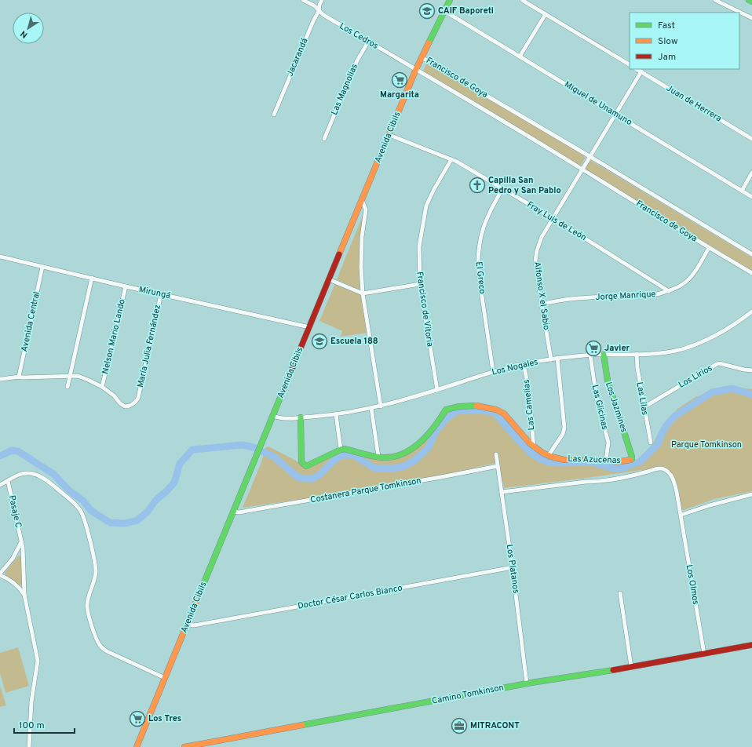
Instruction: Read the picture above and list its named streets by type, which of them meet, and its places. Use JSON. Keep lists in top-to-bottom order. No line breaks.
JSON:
{"streets":{"main road":["Avenida Cibils","Los Jazmines","Las Azucenas","Camino Tomkinson"],"street":["Los Cedros","Jacarandá","Francisco de Goya","Las Magnolias","Miguel de Unamuno","Juan de Herrera","Fray Luis de León","El Greco","Mirungá","Alfonso X el Sabio","Jorge Manrique","Francisco de Vitoria","Avenida Central","Nelson Mario Lando","María Julia Fernández","Los Nogales","Los Lirios","Las Lilas","Las Camelias","Las Glicinas","Costanera Parque Tomkinson","Pasaje C","Los Platanos","Los Olmos","Doctor César Carlos Bianco"]},"crossings":[["Los Cedros","Jacarandá"],["Los Cedros","Francisco de Goya"],["Los Cedros","Las Magnolias"],["Los Cedros","Avenida Cibils"],["Francisco de Goya","Avenida Cibils"],["Francisco de Goya","Alfonso X el Sabio"],["Francisco de Goya","Jorge Manrique"],["Miguel de Unamuno","Avenida Cibils"],["Avenida Cibils","Fray Luis de León"],["Avenida Cibils","Mirungá"],["Avenida Cibils","Los Nogales"],["Avenida Cibils","Costanera Parque Tomkinson"],["Avenida Cibils","Doctor César Carlos Bianco"],["Fray Luis de León","El Greco"],["Fray Luis de León","Alfonso X el Sabio"],["Fray Luis de León","Jorge Manrique"],["Fray Luis de León","Francisco de Vitoria"],["El Greco","Los Nogales"],["Mirungá","Avenida Central"],["Mirungá","Nelson Mario Lando"],["Mirungá","María Julia Fernández"],["Alfonso X el Sabio","Jorge Manrique"],["Alfonso X el Sabio","Los Nogales"],["Francisco de Vitoria","Los Nogales"],["Nelson Mario Lando","María Julia Fernández"],["Los Nogales","Las Lilas"],["Los Nogales","Las Camelias"],["Los Nogales","Las Glicinas"],["Los Nogales","Los Jazmines"],["Los Lirios","Las Lilas"],["Las Camelias","Las Azucenas"],["Las Glicinas","Las Azucenas"],["Los Jazmines","Las Azucenas"],["Costanera Parque Tomkinson","Los Platanos"],["Los Platanos","Doctor César Carlos Bianco"],["Los Platanos","Camino Tomkinson"],["Los Olmos","Camino Tomkinson"]],"parks":["Parque Tomkinson"],"places":{"school or university":["CAIF Baporeti","Escuela 188"],"supermarket":["Margarita","Javier","Los Tres"],"church":["Capilla San Pedro y San Pablo"],"office":["MITRACONT"]},"legend":["Fast","Slow","Jam"],"scale_bar":"100 m","north":"bottom left"}
